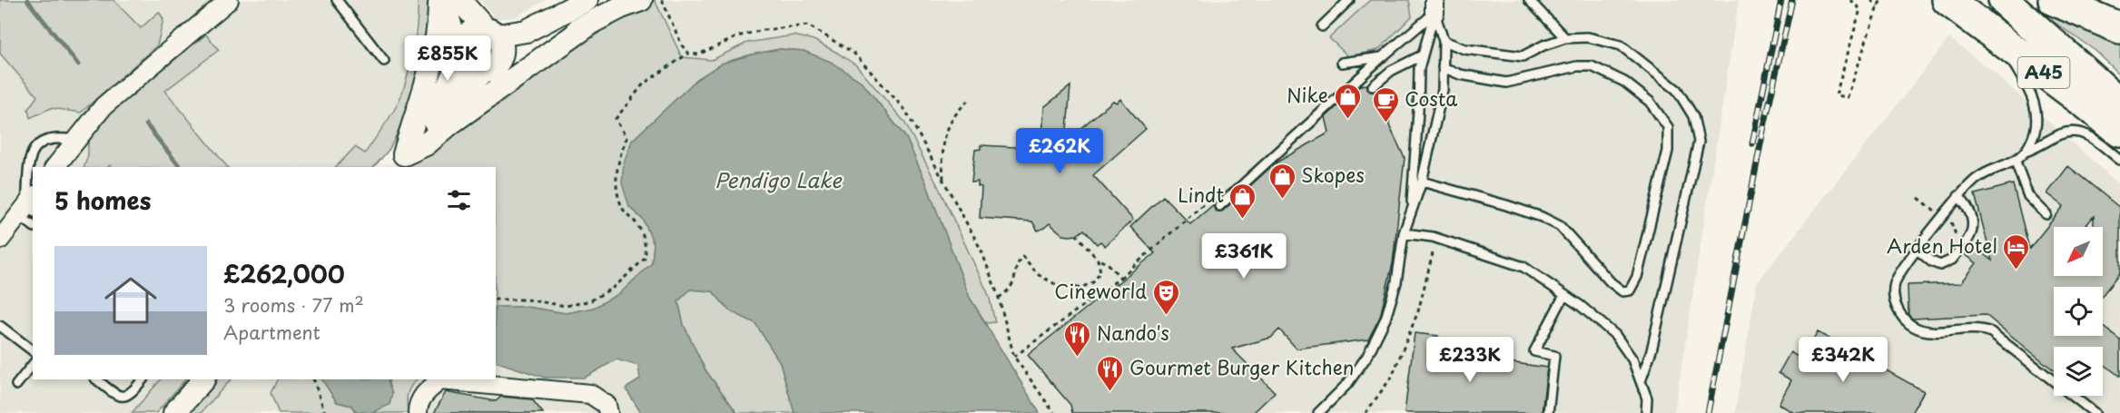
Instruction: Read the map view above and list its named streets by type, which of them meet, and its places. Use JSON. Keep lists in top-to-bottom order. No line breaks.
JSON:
{"streets":{"highway":["A45"]},"water":["Pendigo Lake"],"places":{"shop":["Nike","Skopes","Lindt"],"cafe":["Costa"],"hotel":["Arden Hotel"],"theatre":["Cineworld"],"restaurant":["Nando's","Gourmet Burger Kitchen"]},"north":"bottom left","page":{"price":["£855K","£262K","£361K","£233K","£342K"],"heading":"5 homes","list":[{"name":"£262,000","note":"3 rooms · 77 m² · Apartment"}]}}
